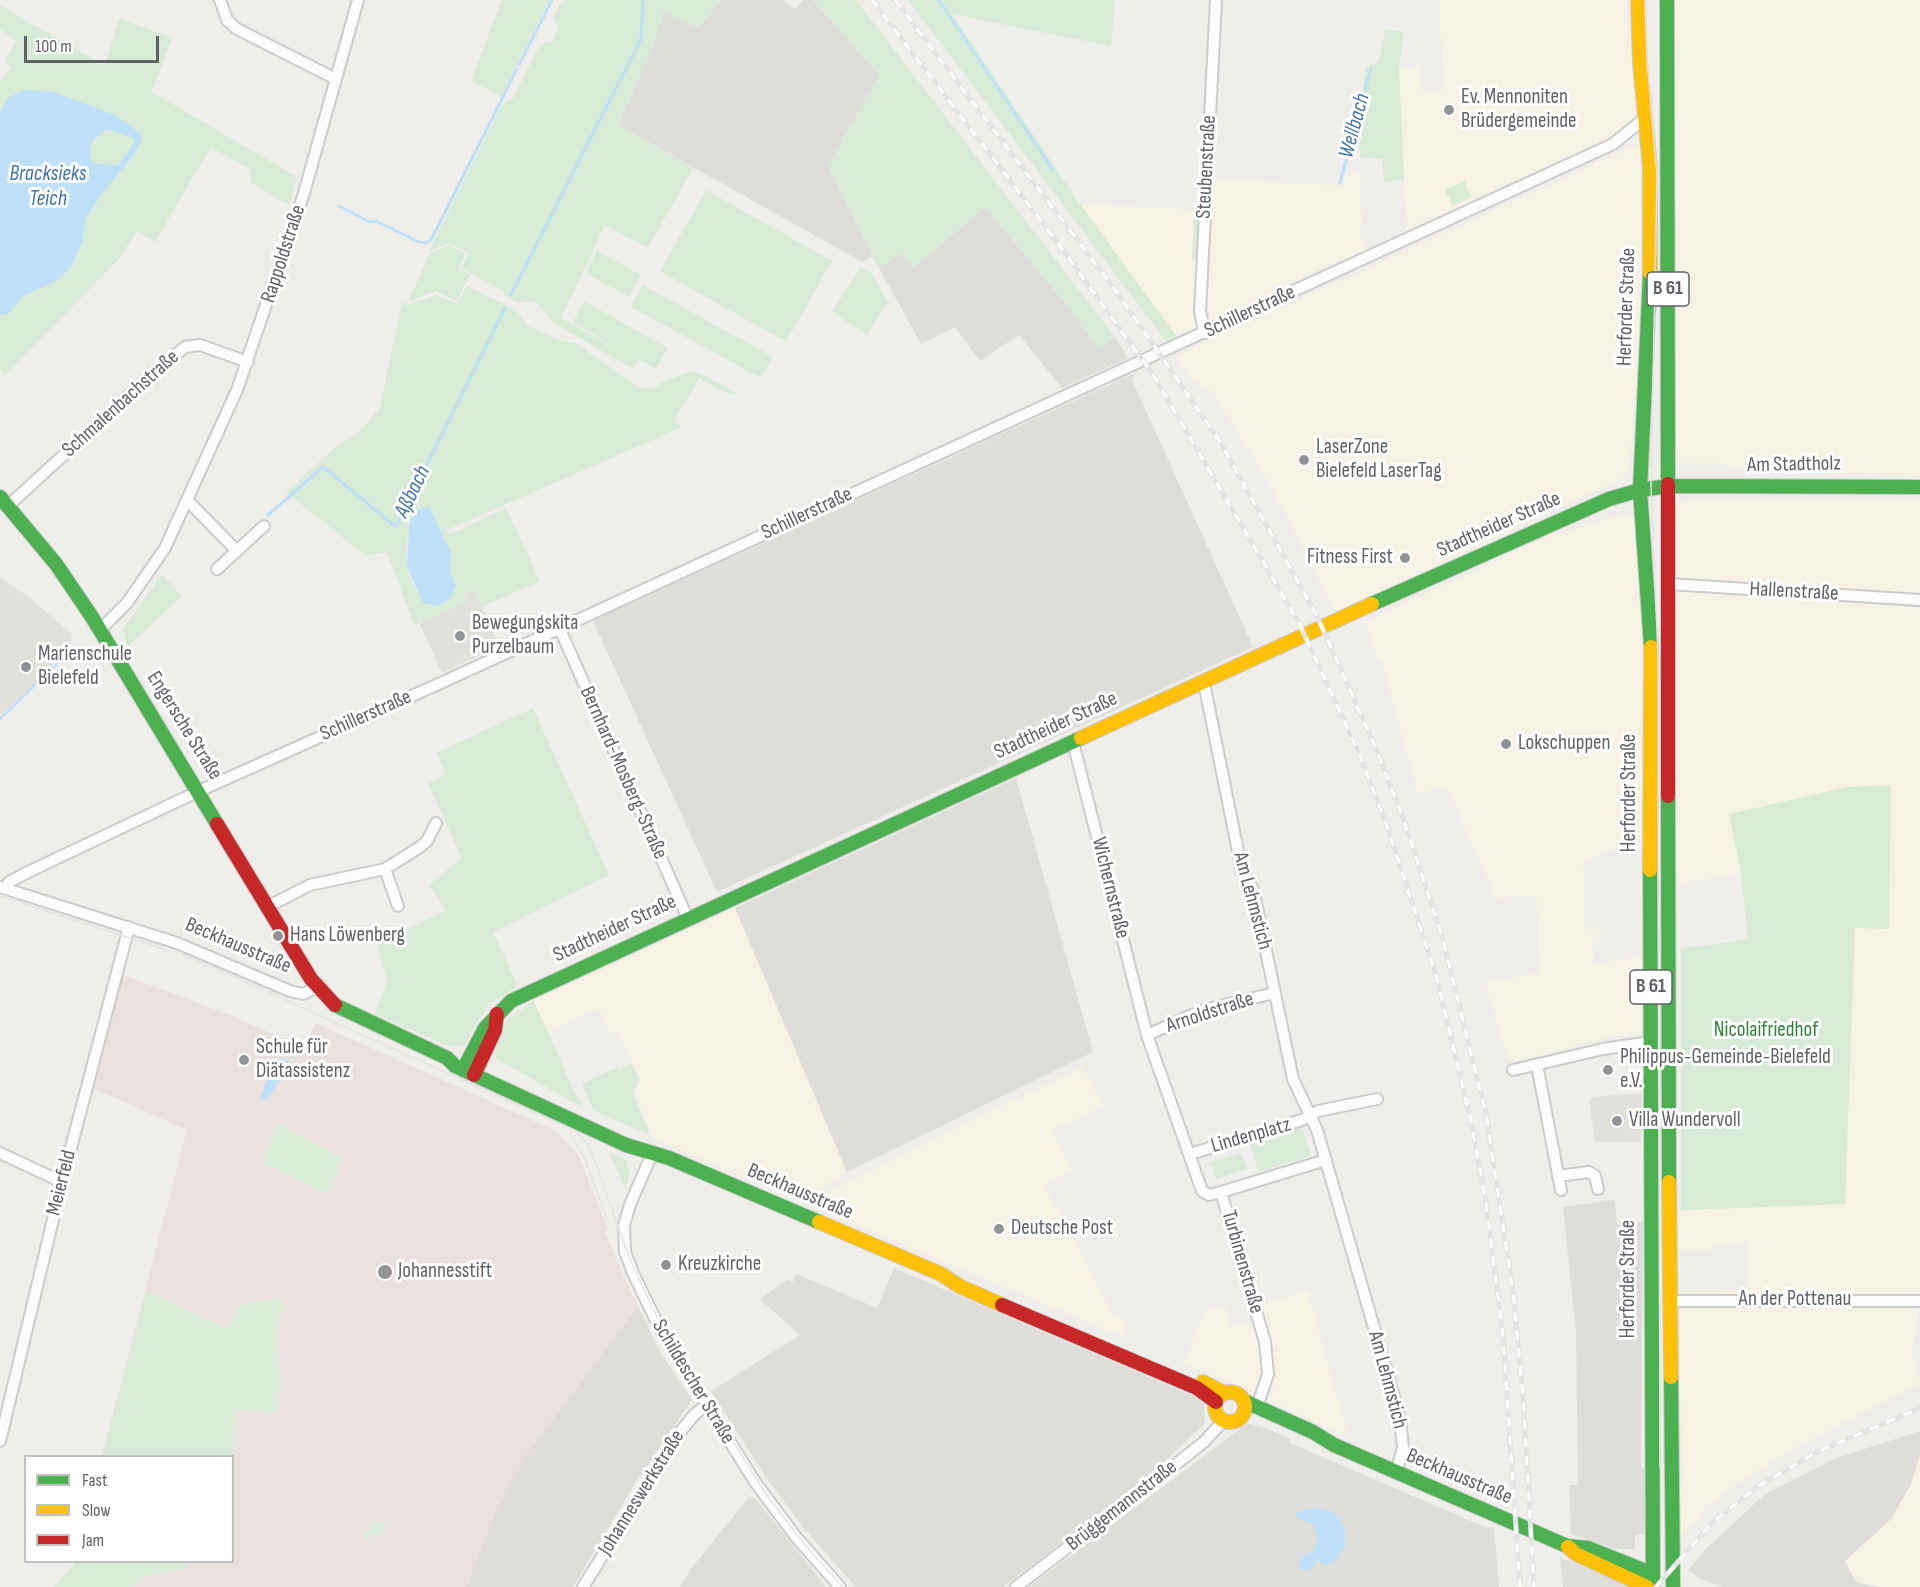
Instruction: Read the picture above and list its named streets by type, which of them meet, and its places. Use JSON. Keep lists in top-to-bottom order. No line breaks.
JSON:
{"streets":{"main road":["B 61","Herforder Straße","Am Stadtholz","Stadtheider Straße","Engersche Straße","Beckhausstraße"],"street":["Steubenstraße","Rappoldstraße","Schillerstraße","Schmalenbachstraße","Hallenstraße","Bernhard-Mosberg-Straße","Wichernstraße","Am Lehmstich","Arnoldstraße","Lindenplatz","Meierfeld","Turbinenstraße","An der Pottenau","Schildescher Straße","Johanneswerkstraße","Brüggemannstraße"]},"crossings":[["Steubenstraße","Schillerstraße"],["Rappoldstraße","Schmalenbachstraße"],["Rappoldstraße","Engersche Straße"],["Herforder Straße","Schillerstraße"],["Herforder Straße","Am Stadtholz"],["Herforder Straße","Stadtheider Straße"],["Herforder Straße","Hallenstraße"],["Herforder Straße","Beckhausstraße"],["Herforder Straße","An der Pottenau"],["Schillerstraße","Engersche Straße"],["Schillerstraße","Bernhard-Mosberg-Straße"],["Schillerstraße","Beckhausstraße"],["Schmalenbachstraße","Engersche Straße"],["Am Stadtholz","Stadtheider Straße"],["Stadtheider Straße","Bernhard-Mosberg-Straße"],["Stadtheider Straße","Wichernstraße"],["Stadtheider Straße","Am Lehmstich"],["Stadtheider Straße","Beckhausstraße"],["Engersche Straße","Beckhausstraße"],["Wichernstraße","Arnoldstraße"],["Wichernstraße","Turbinenstraße"],["Am Lehmstich","Beckhausstraße"],["Am Lehmstich","Arnoldstraße"],["Am Lehmstich","Lindenplatz"],["Beckhausstraße","Meierfeld"],["Beckhausstraße","Turbinenstraße"],["Beckhausstraße","Schildescher Straße"],["Beckhausstraße","Brüggemannstraße"],["Arnoldstraße","Turbinenstraße"],["Lindenplatz","Turbinenstraße"],["Turbinenstraße","Brüggemannstraße"],["Schildescher Straße","Johanneswerkstraße"]],"water":["Wellbach","Bracksieks Teich","Aßbach"],"parks":["Nicolaifriedhof"],"places":["Ev. Mennoniten Brüdergemeinde","LaserZone Bielefeld LaserTag","Fitness First","Bewegungskita Purzelbaum","Marienschule Bielefeld","Lokschuppen","Hans Löwenberg","Schule für Diätassistenz","Philippus-Gemeinde-Bielefeld e.V.","Villa Wundervoll","Deutsche Post","Kreuzkirche","Johannesstift"],"legend":["Fast","Slow","Jam"],"scale_bar":"100 m"}
